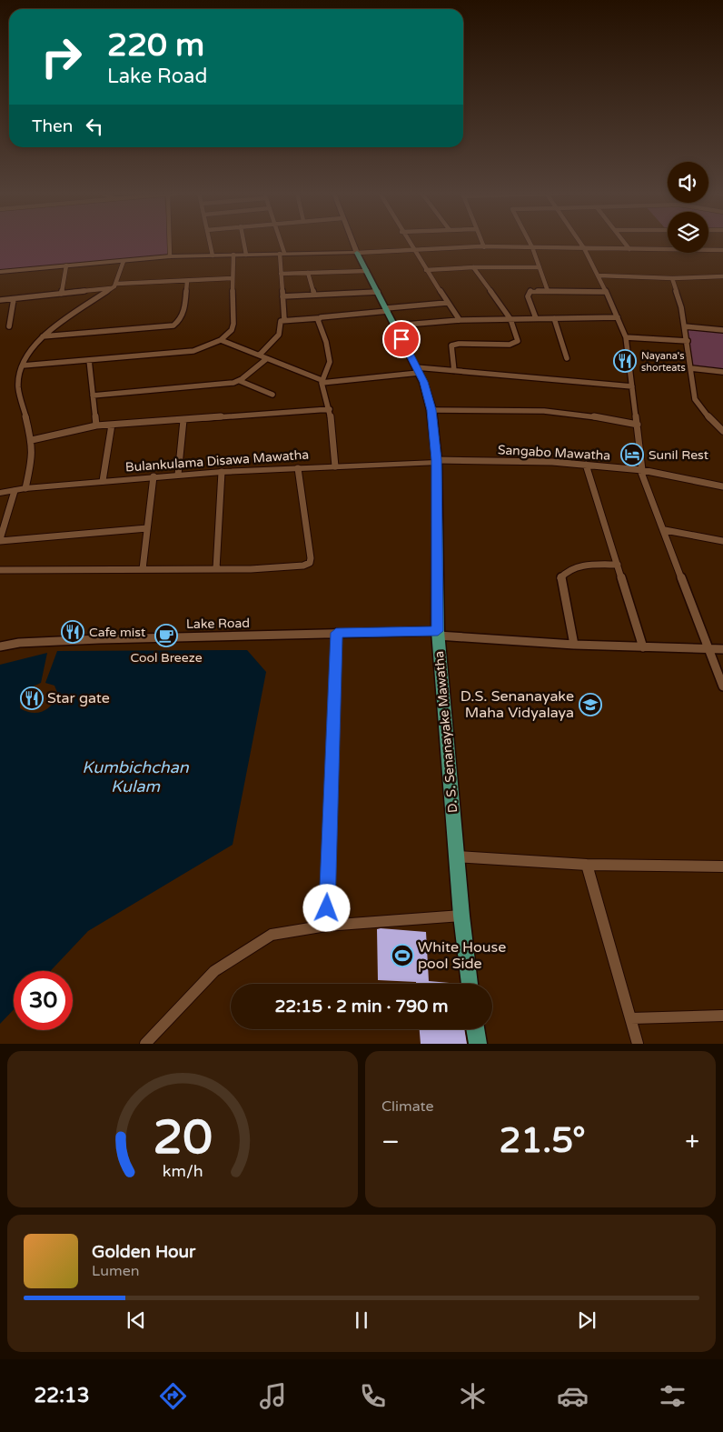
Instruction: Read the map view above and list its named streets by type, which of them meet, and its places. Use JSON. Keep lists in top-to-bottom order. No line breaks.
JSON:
{"streets":{"main road":["Bulankulama Disawa Mawatha","D. S. Senanayake Mawatha"],"street":["Sangabo Mawatha","Lake Road"]},"crossings":[["Sangabo Mawatha","Bulankulama Disawa Mawatha"],["Sangabo Mawatha","D. S. Senanayake Mawatha"],["Bulankulama Disawa Mawatha","D. S. Senanayake Mawatha"],["Lake Road","D. S. Senanayake Mawatha"]],"water":["Kumbichchan Kulam"],"places":{"restaurant":["Nayana's shorteats","Cafe mist","Star gate"],"hotel":["Sunil Rest"],"cafe":["Cool Breeze"],"school or university":["D.S. Senanayake Maha Vidyalaya"],"sports":["White House pool Side"]},"page":{"turn":["220 m","Lake Road"],"then":"Then","limit":"30","trip":"22:15 · 2 min · 790 m","tile":"Climate","heat":["−","21.5°","+"],"song":["Golden Hour","Lumen"],"tabs":"22:13","gauge":["20","km/h"]}}
